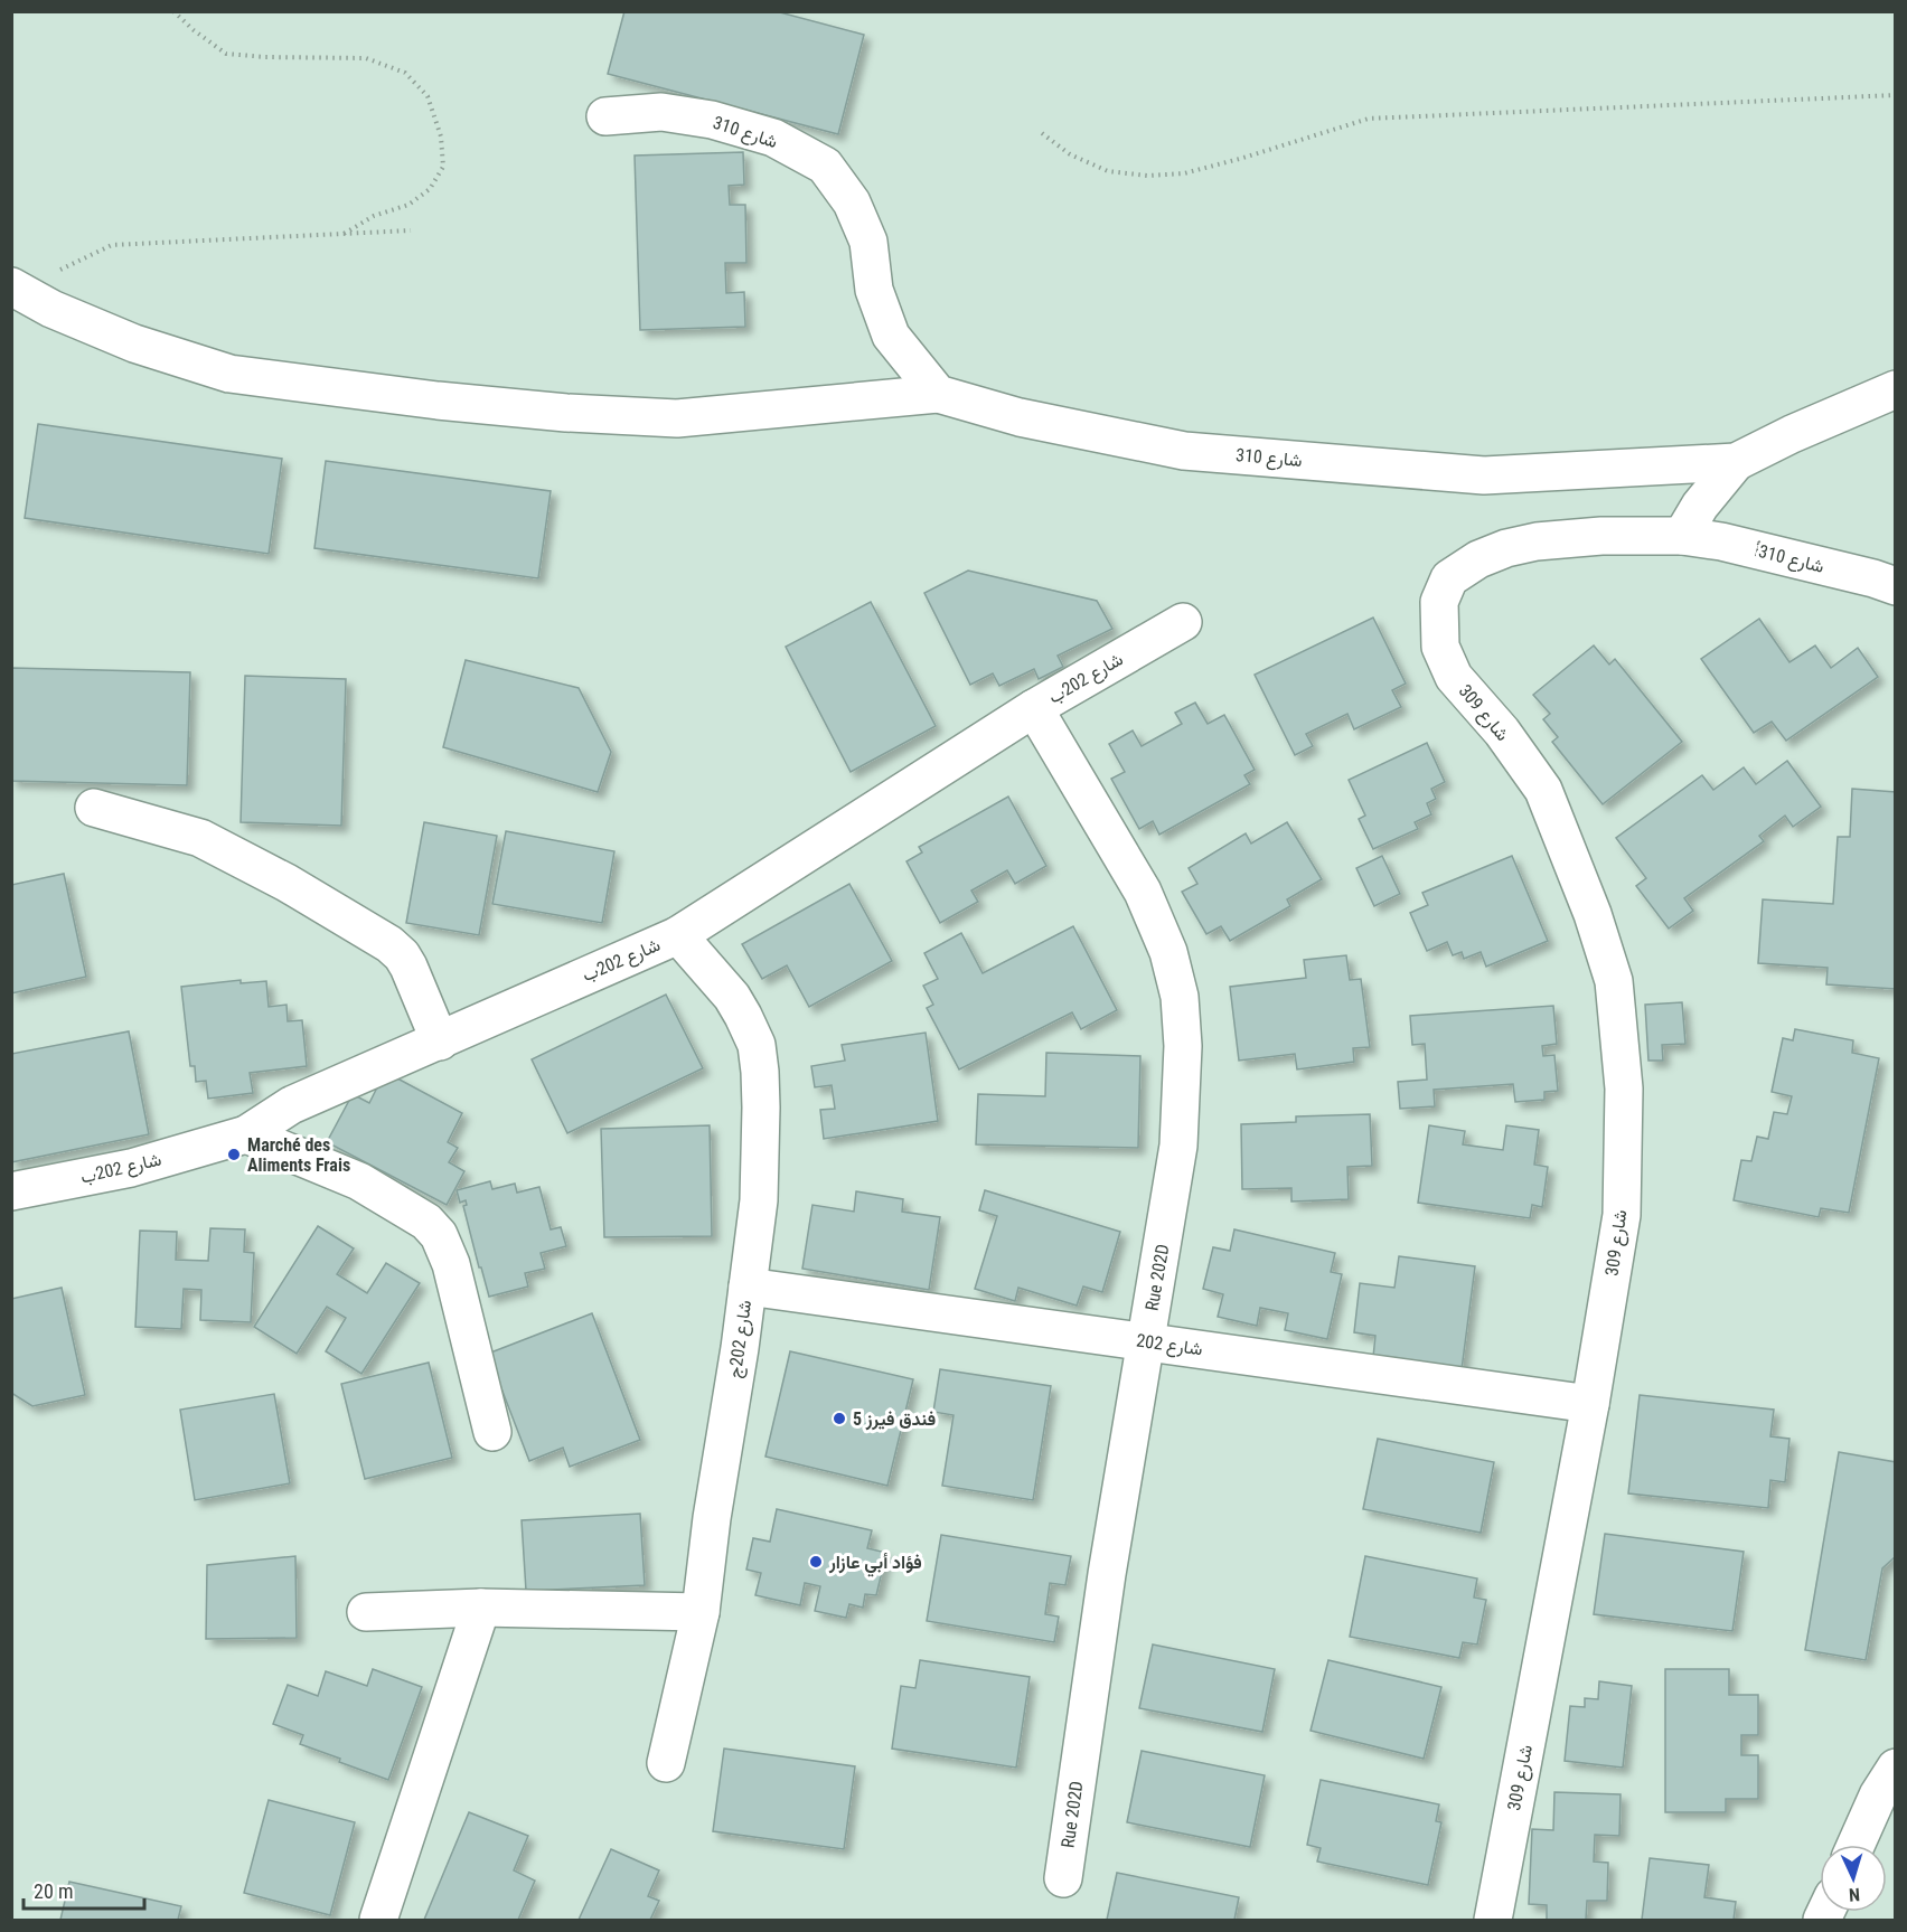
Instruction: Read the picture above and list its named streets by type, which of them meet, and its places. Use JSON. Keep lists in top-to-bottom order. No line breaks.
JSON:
{"streets":{"street":["شارع 310","شارع 310أ","شارع 202ب","شارع 309","Rue 202D","شارع 202ج","شارع 202"]},"crossings":[["شارع 310أ","شارع 309"],["شارع 202ب","Rue 202D"],["شارع 202ب","شارع 202ج"],["شارع 309","شارع 202"],["Rue 202D","شارع 202"],["شارع 202ج","شارع 202"]],"places":["Marché des Aliments Frais","فندق فيرز 5","فؤاد أبي عازار"],"scale_bar":"20 m","north":"bottom"}
